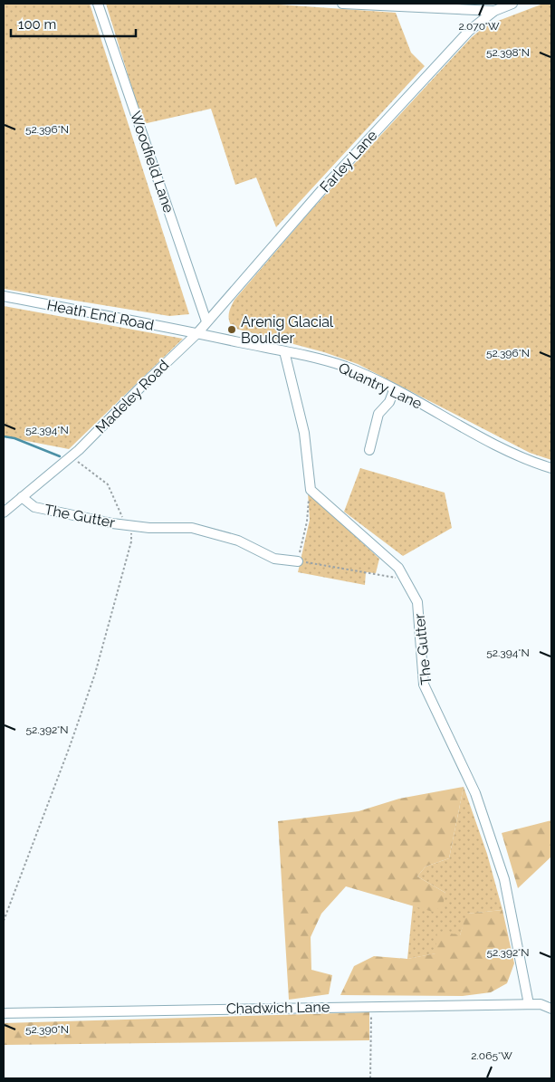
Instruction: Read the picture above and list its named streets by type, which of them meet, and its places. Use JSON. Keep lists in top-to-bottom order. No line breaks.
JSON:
{"streets":{"street":["Farley Lane","Woodfield Lane","Heath End Road","Quantry Lane","Madeley Road","The Gutter","Chadwich Lane"]},"crossings":[["Farley Lane","Woodfield Lane"],["Farley Lane","Heath End Road"],["Farley Lane","Quantry Lane"],["Farley Lane","Madeley Road"],["Heath End Road","Quantry Lane"],["Heath End Road","Madeley Road"],["Quantry Lane","Madeley Road"],["Madeley Road","The Gutter"],["The Gutter","Chadwich Lane"]],"places":["Arenig Glacial Boulder"],"scale_bar":"100 m","coordinates":["2.070°W","52.398°N","52.396°N","52.394°N","52.392°N","52.390°N","2.065°W"]}
